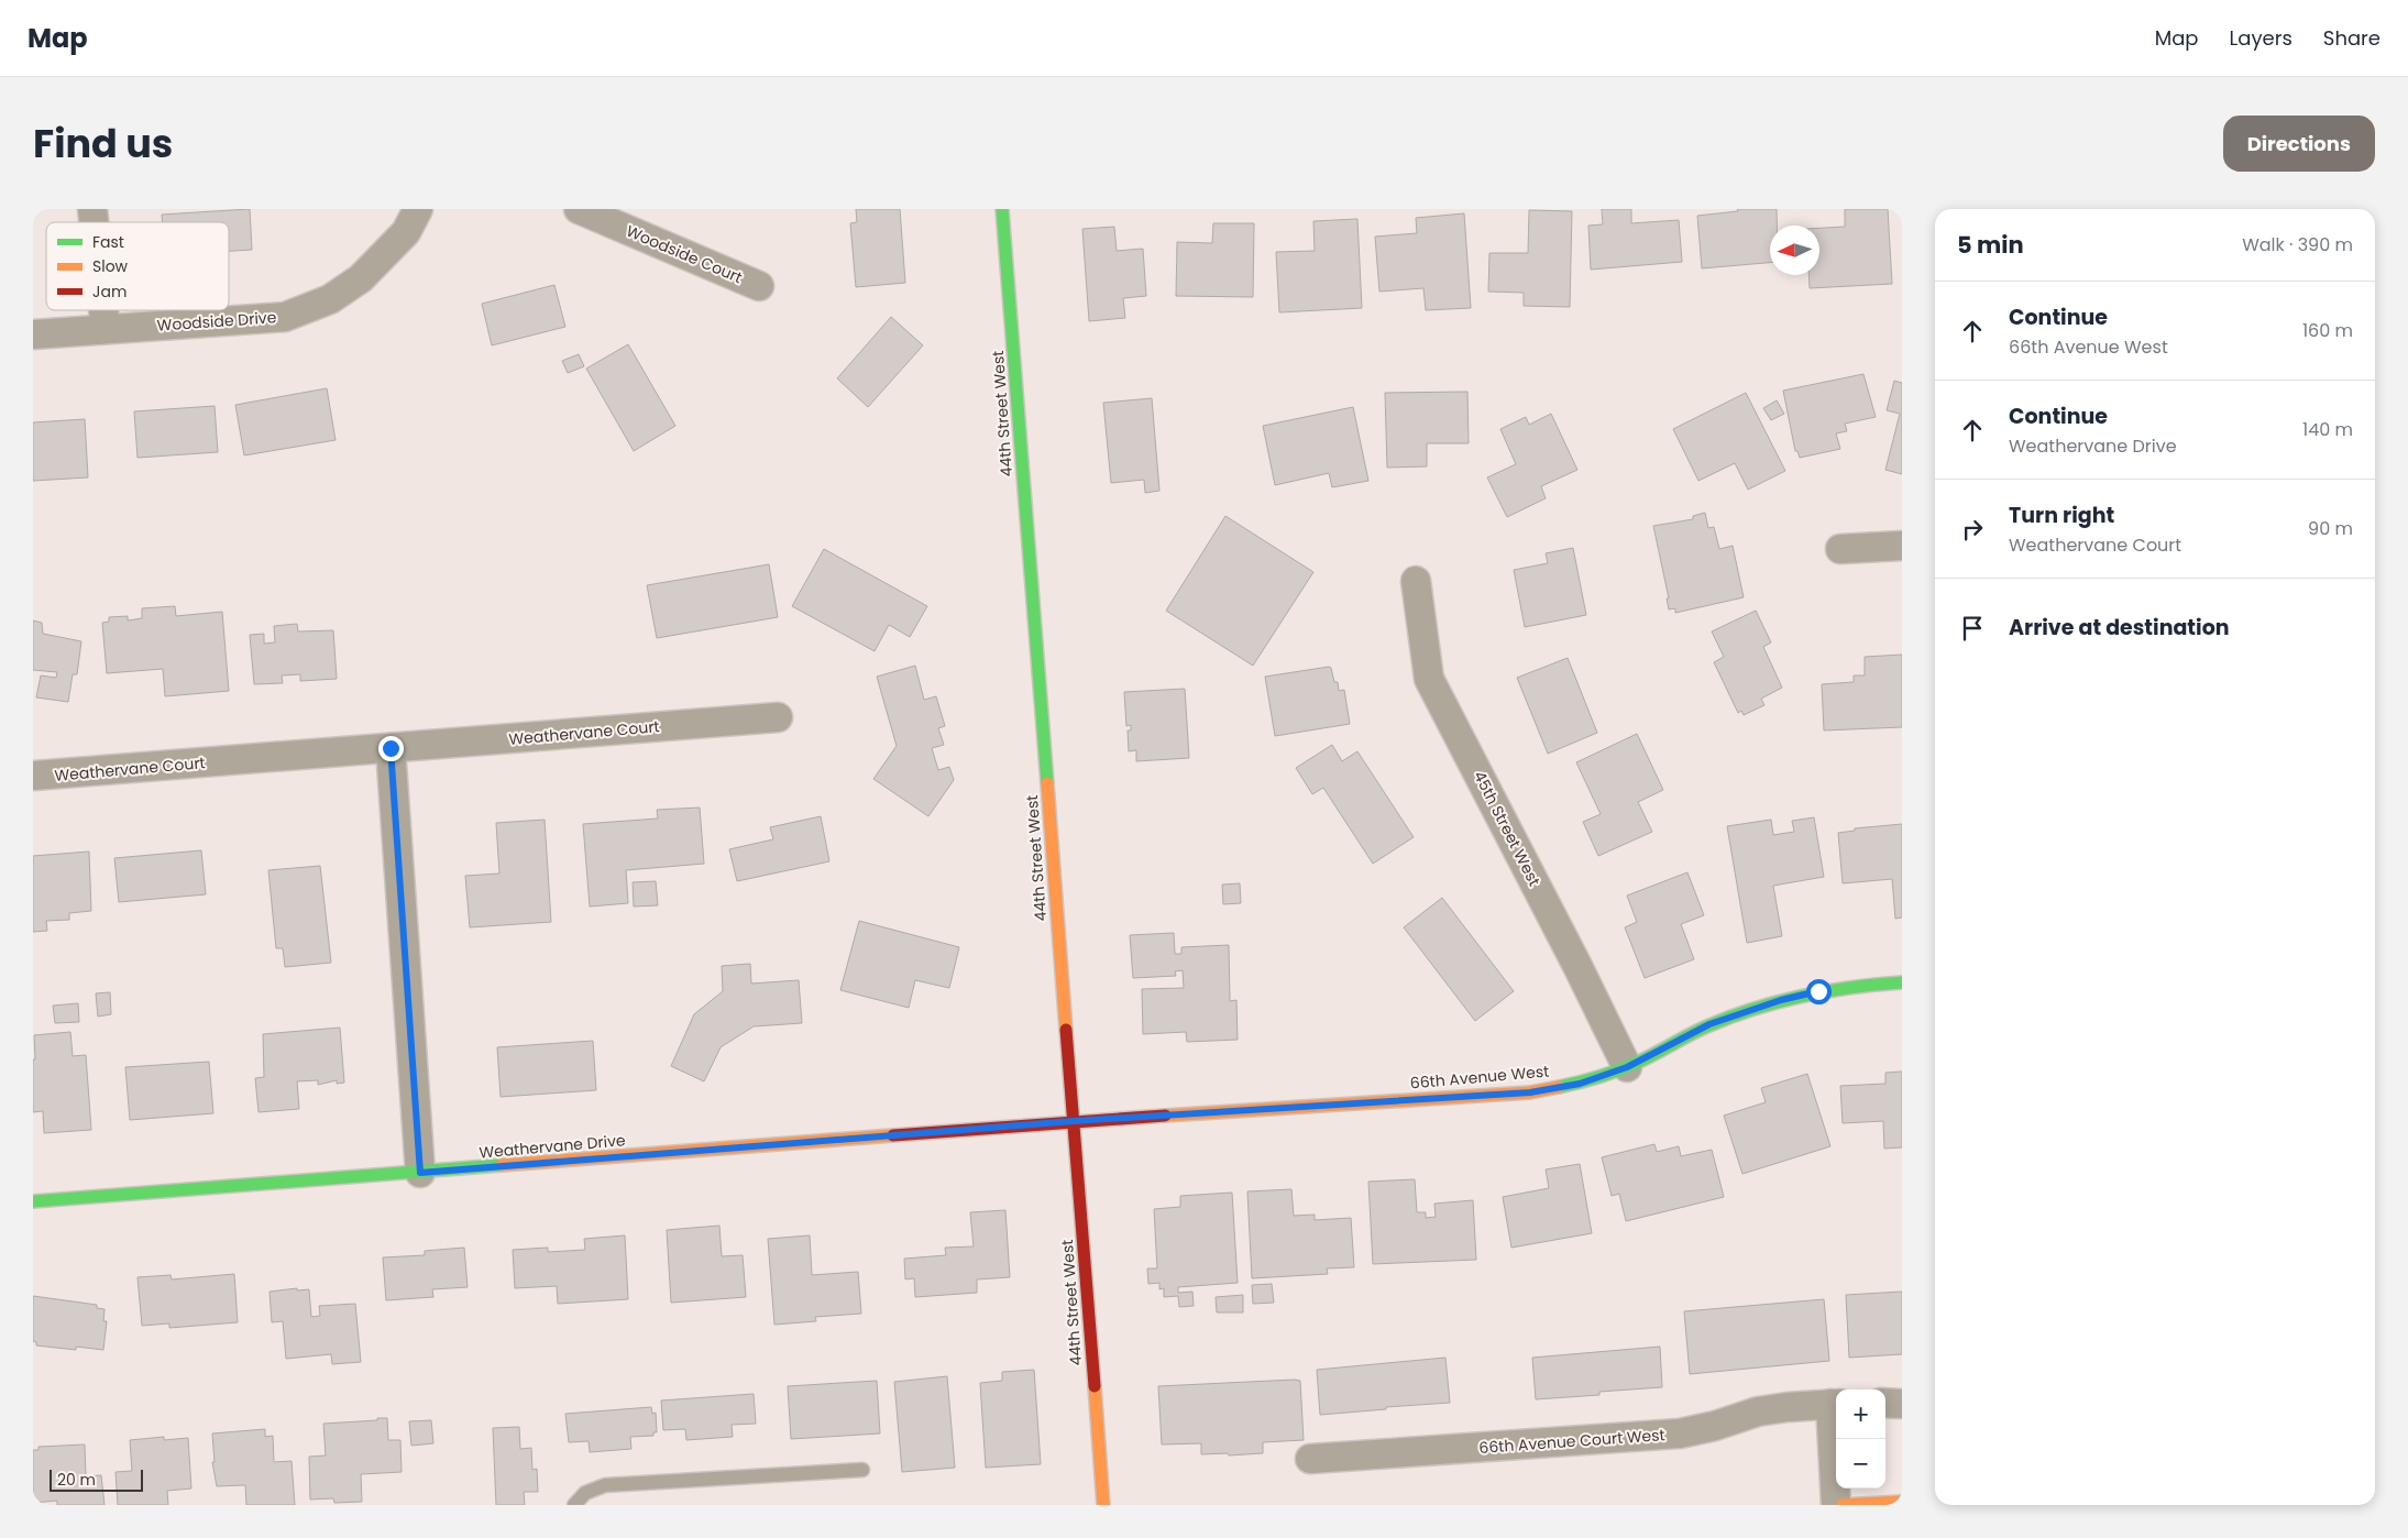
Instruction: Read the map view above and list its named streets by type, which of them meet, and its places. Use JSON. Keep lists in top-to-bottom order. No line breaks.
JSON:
{"streets":{"street":["Woodside Court","Woodside Drive","44th Street West","Weathervane Court","45th Street West","66th Avenue West","Weathervane Drive","66th Avenue Court West"]},"crossings":[["44th Street West","66th Avenue West"],["44th Street West","Weathervane Drive"],["45th Street West","66th Avenue West"],["66th Avenue West","Weathervane Drive"]],"legend":["Fast","Slow","Jam"],"scale_bar":"20 m","north":"left","page":{"header":"Map","nav":["Map","Layers","Share"],"title":"Find us","buttons":"Directions","heading":["5 min","Walk · 390 m"],"list":[["Continue","66th Avenue West","160 m"],["Continue","Weathervane Drive","140 m"],["Turn right","Weathervane Court","90 m"],"Arrive at destination"],"map_buttons":["+","−"],"scale":"20 m"}}
